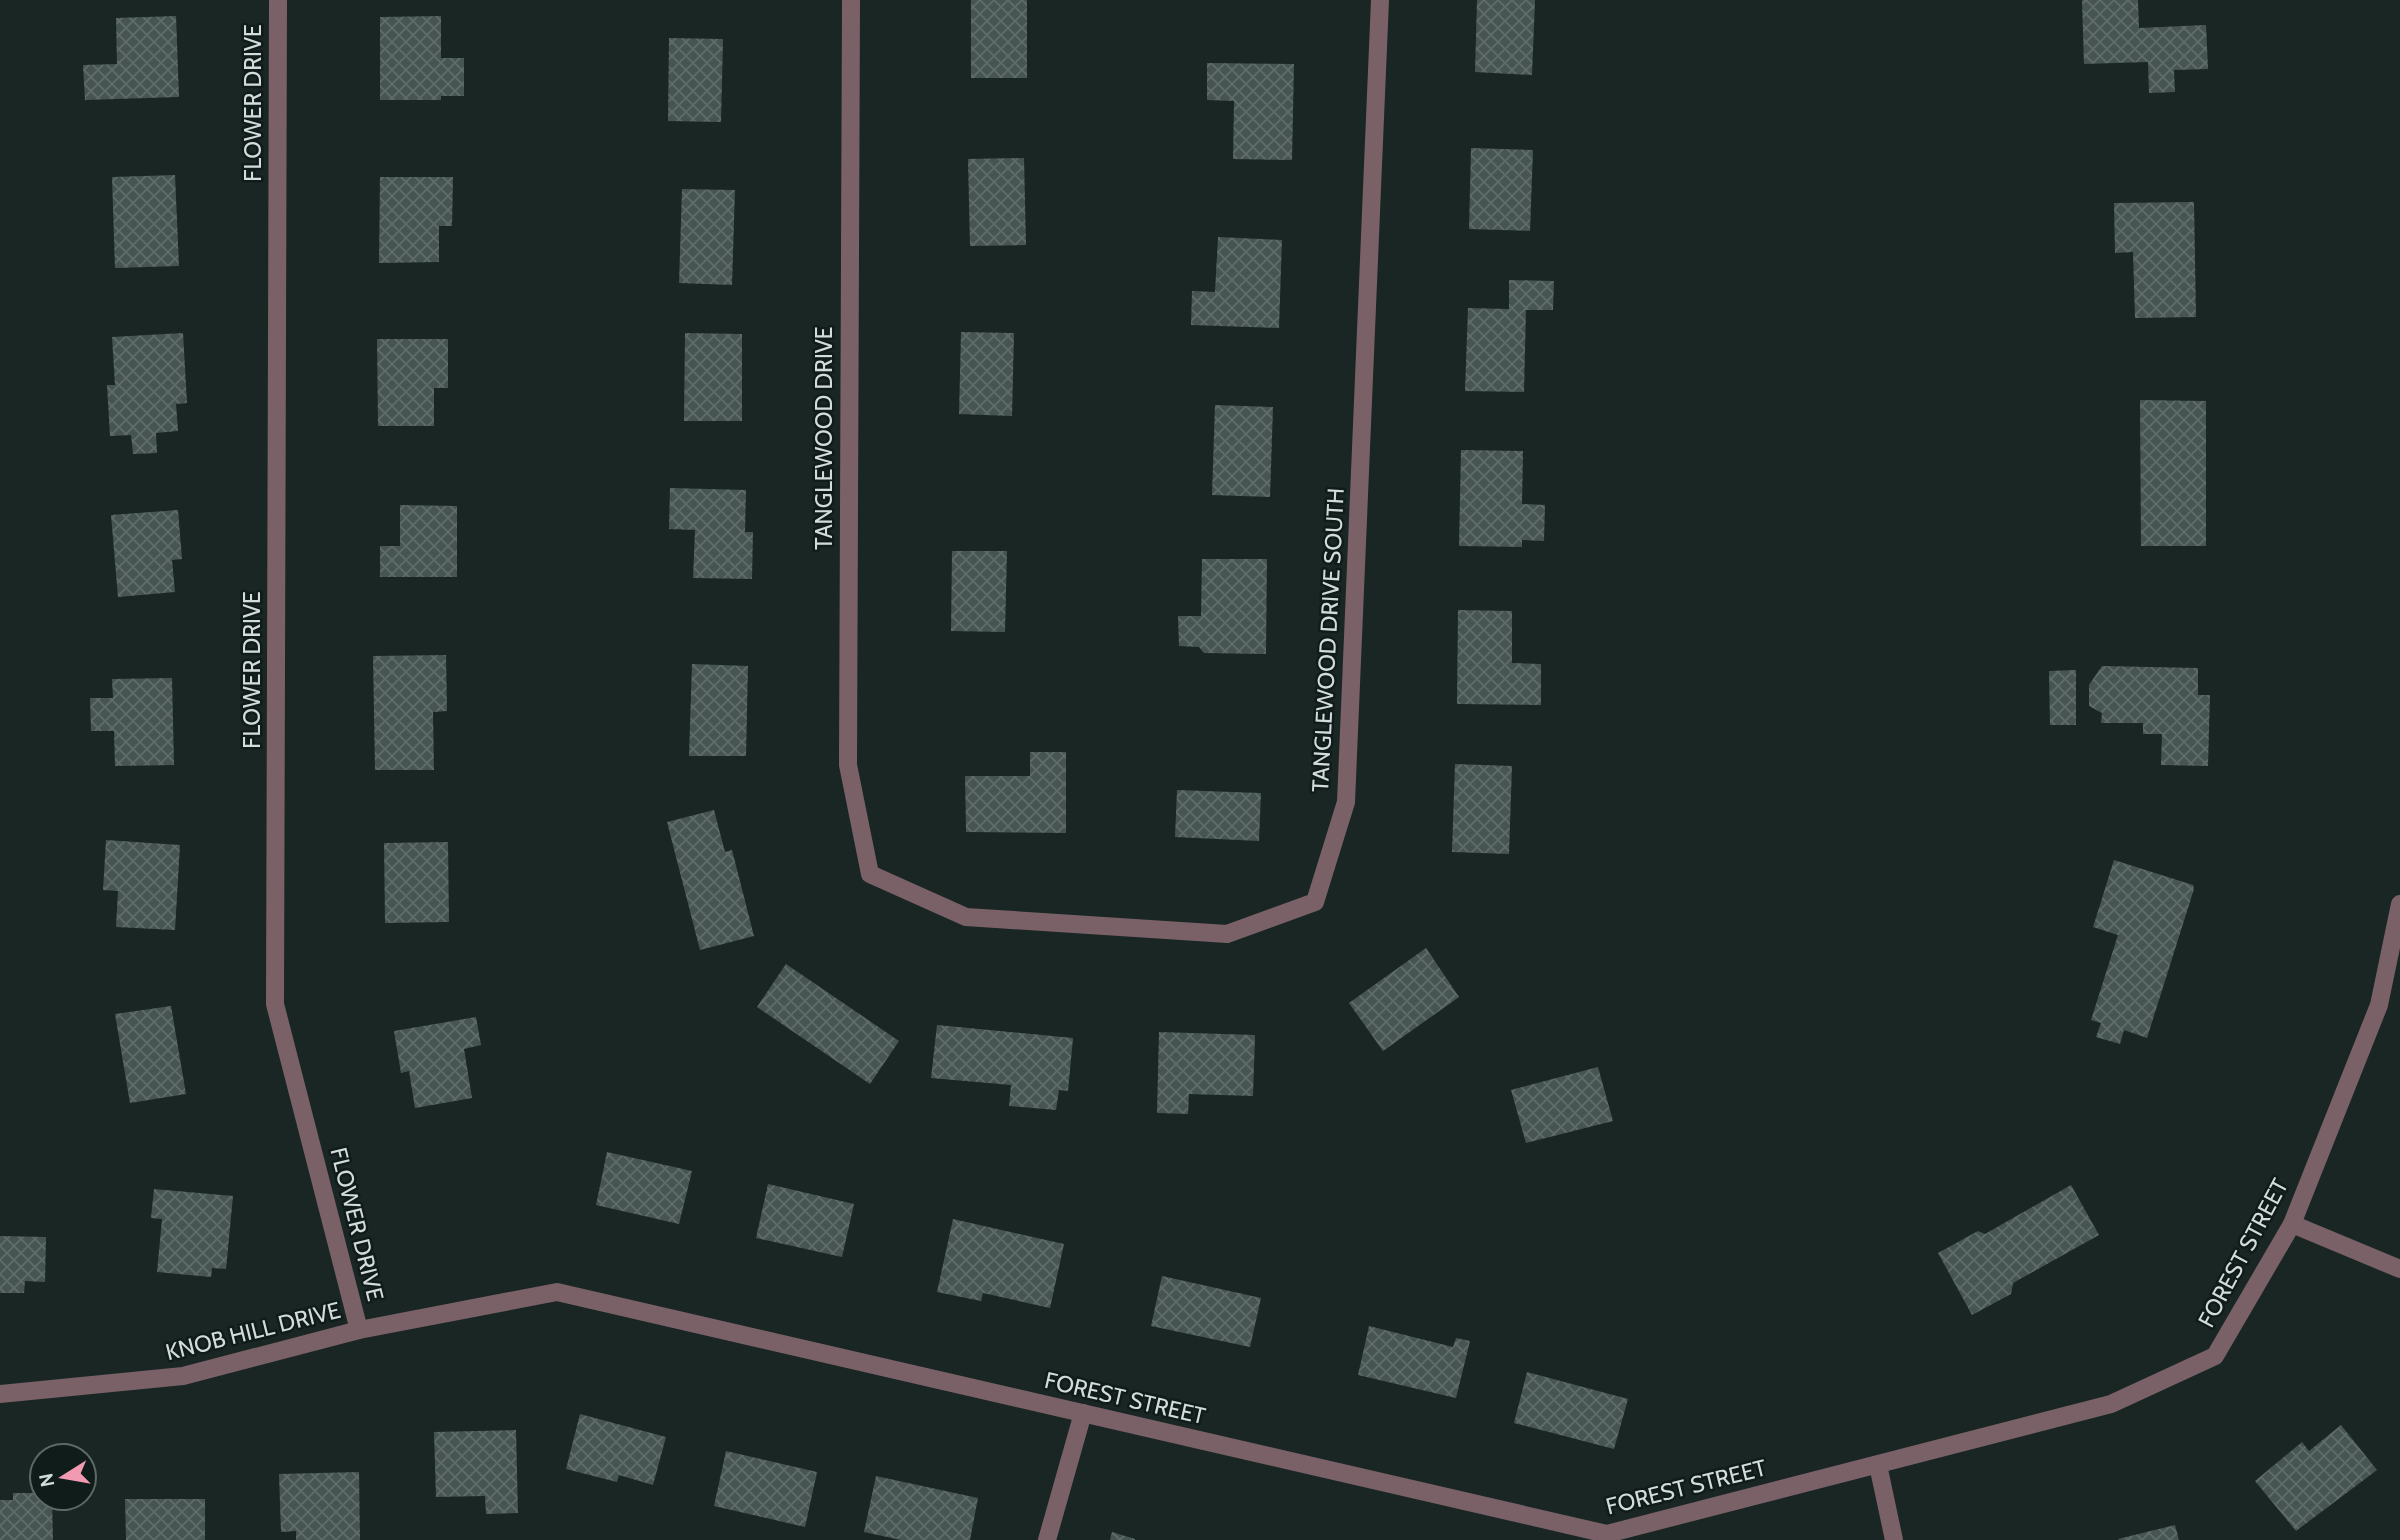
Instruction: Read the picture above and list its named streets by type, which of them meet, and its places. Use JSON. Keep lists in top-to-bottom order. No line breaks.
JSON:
{"streets":{"street":["FLOWER DRIVE","TANGLEWOOD DRIVE","TANGLEWOOD DRIVE SOUTH","FOREST STREET","KNOB HILL DRIVE"]},"crossings":[["FLOWER DRIVE","KNOB HILL DRIVE"],["TANGLEWOOD DRIVE","TANGLEWOOD DRIVE SOUTH"],["FOREST STREET","KNOB HILL DRIVE"]],"north":"left"}
